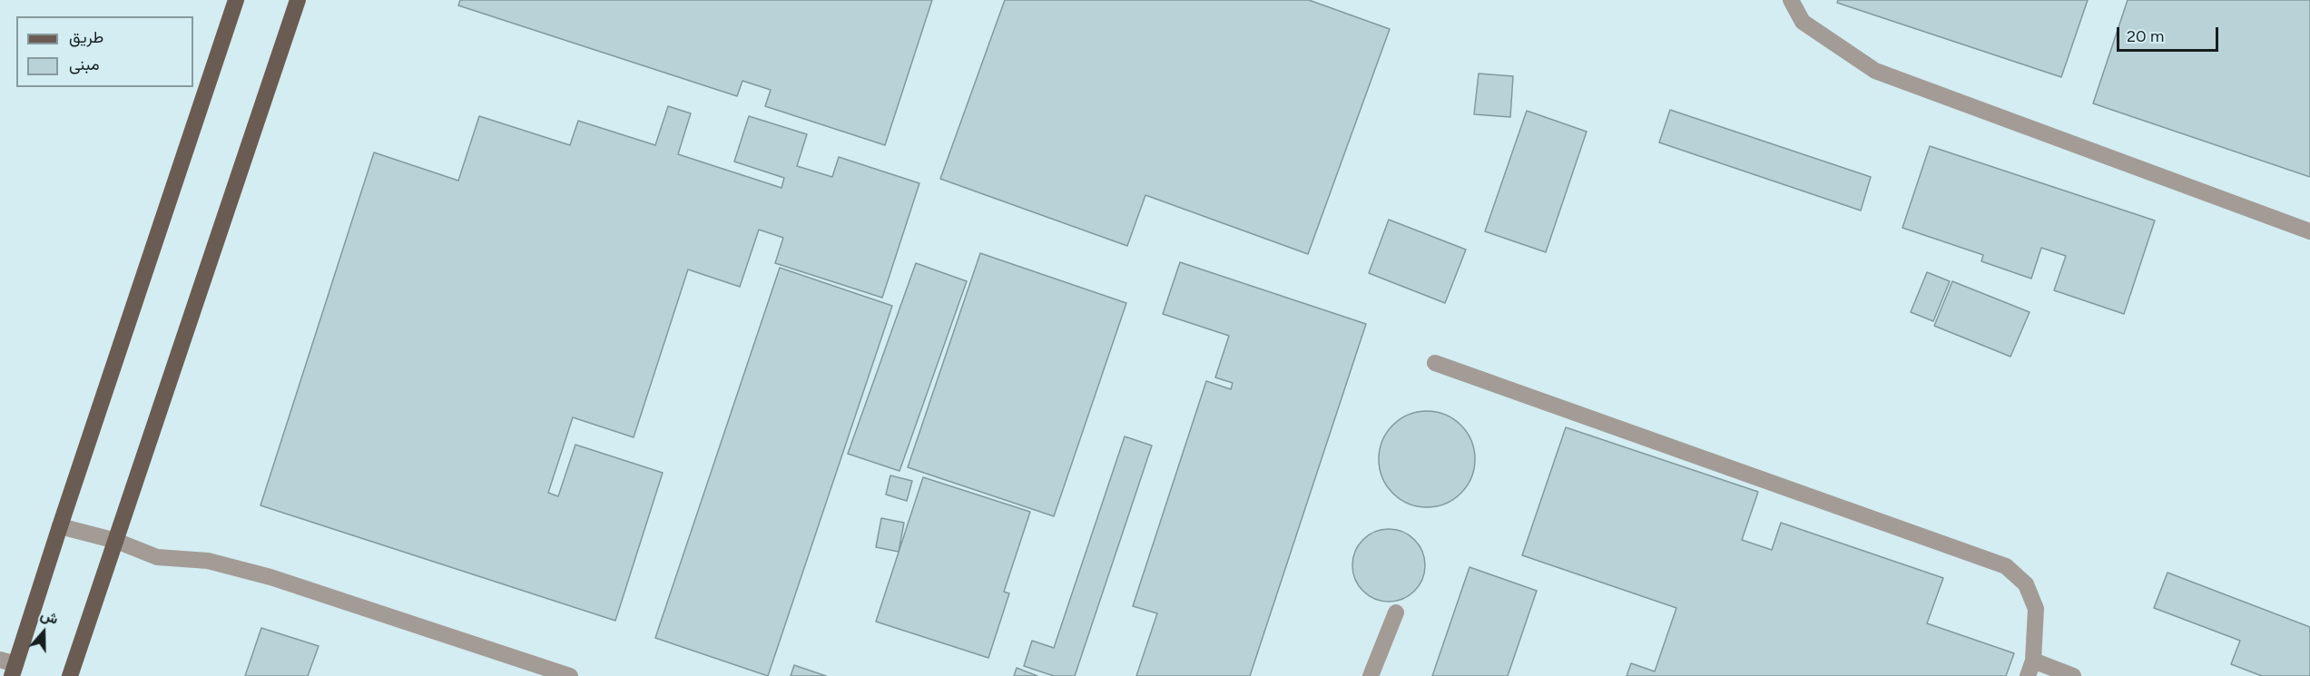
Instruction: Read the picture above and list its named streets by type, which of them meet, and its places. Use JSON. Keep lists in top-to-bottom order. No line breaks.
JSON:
{"legend":["طريق","مبنى"],"scale_bar":"20 m","north":"top"}
